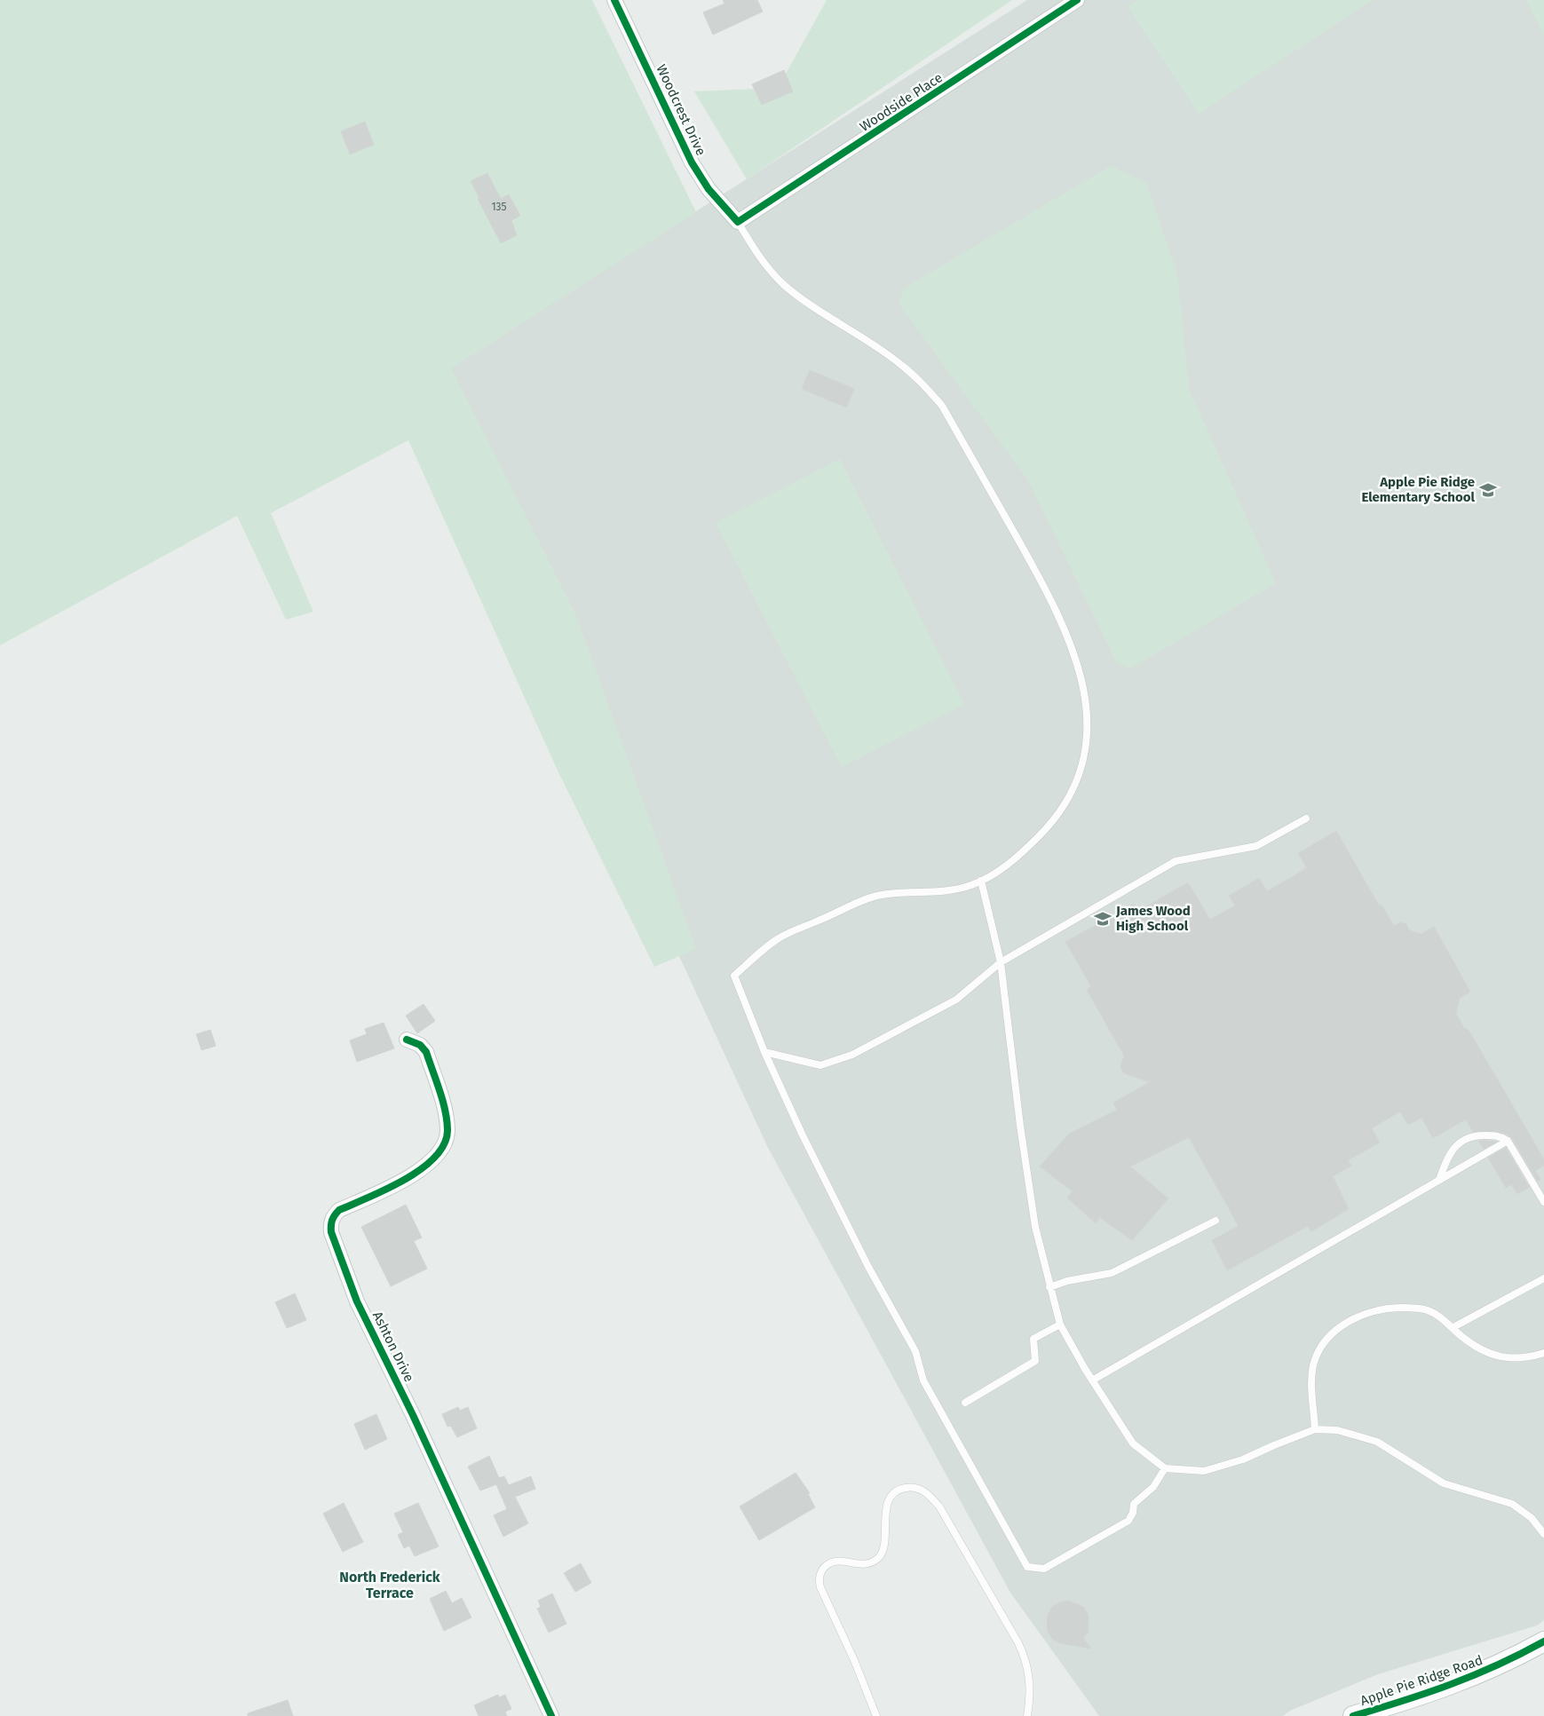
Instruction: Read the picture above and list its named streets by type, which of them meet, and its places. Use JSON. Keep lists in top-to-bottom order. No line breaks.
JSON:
{"streets":{"street":["Woodside Place","Woodcrest Drive","Ashton Drive","Apple Pie Ridge Road"]},"crossings":[["Woodside Place","Woodcrest Drive"]],"districts":["North Frederick Terrace"],"places":{"school or university":["Apple Pie Ridge Elementary School","James Wood High School"]},"house_numbers":["135"]}
